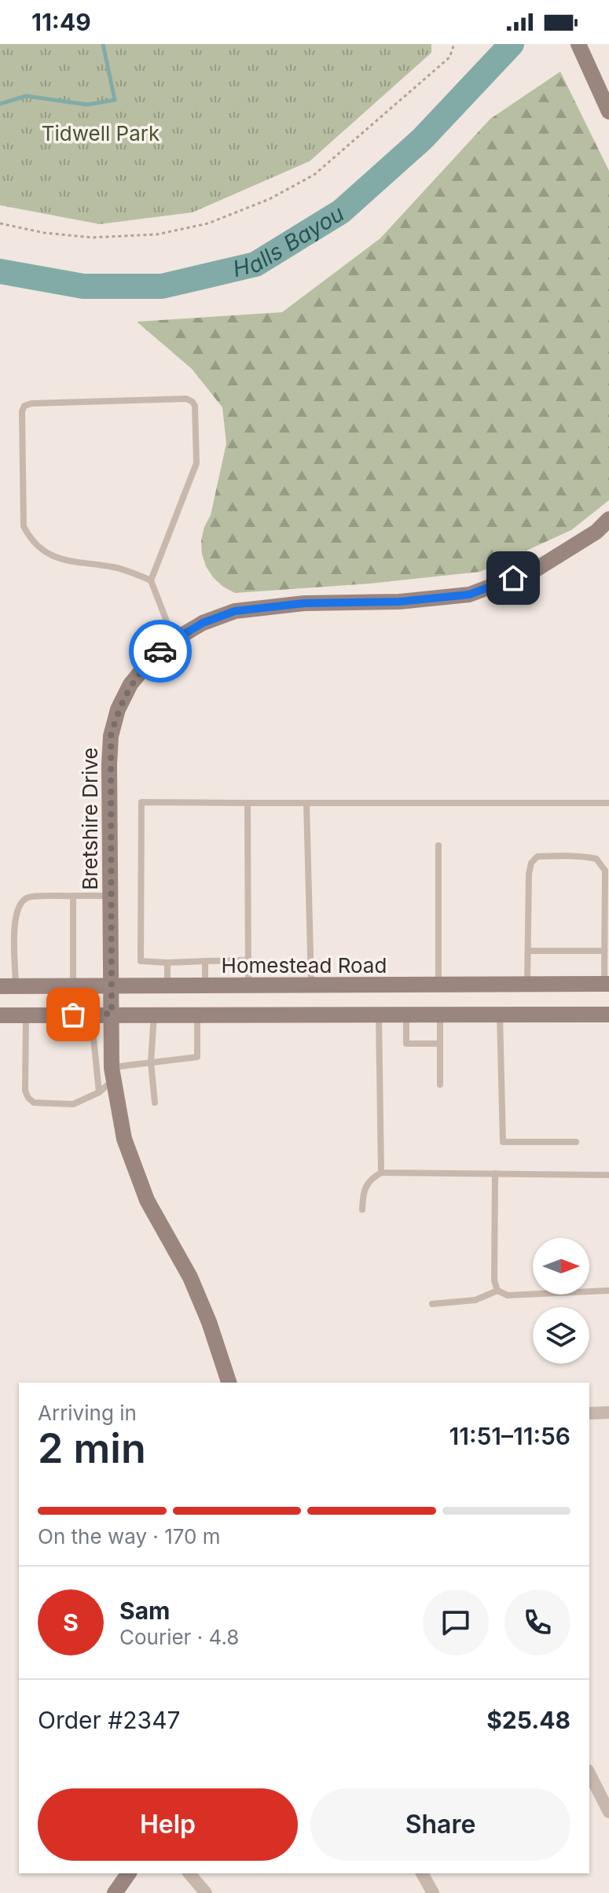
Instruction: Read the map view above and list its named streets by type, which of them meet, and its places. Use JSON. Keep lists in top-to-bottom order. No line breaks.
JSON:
{"streets":{"main road":["Bretshire Drive","Homestead Road"]},"crossings":[["Bretshire Drive","Homestead Road"]],"water":["Halls Bayou"],"parks":["Tidwell Park"],"north":"right","page":{"status":"11:49","heading":["2 min","Arriving in","11:51–11:56"],"panel":["Sam","Courier · 4.8","Order #2347","$25.48"],"bar":"On the way · 170 m","round":"S","buttons":["Help","Share"]}}
